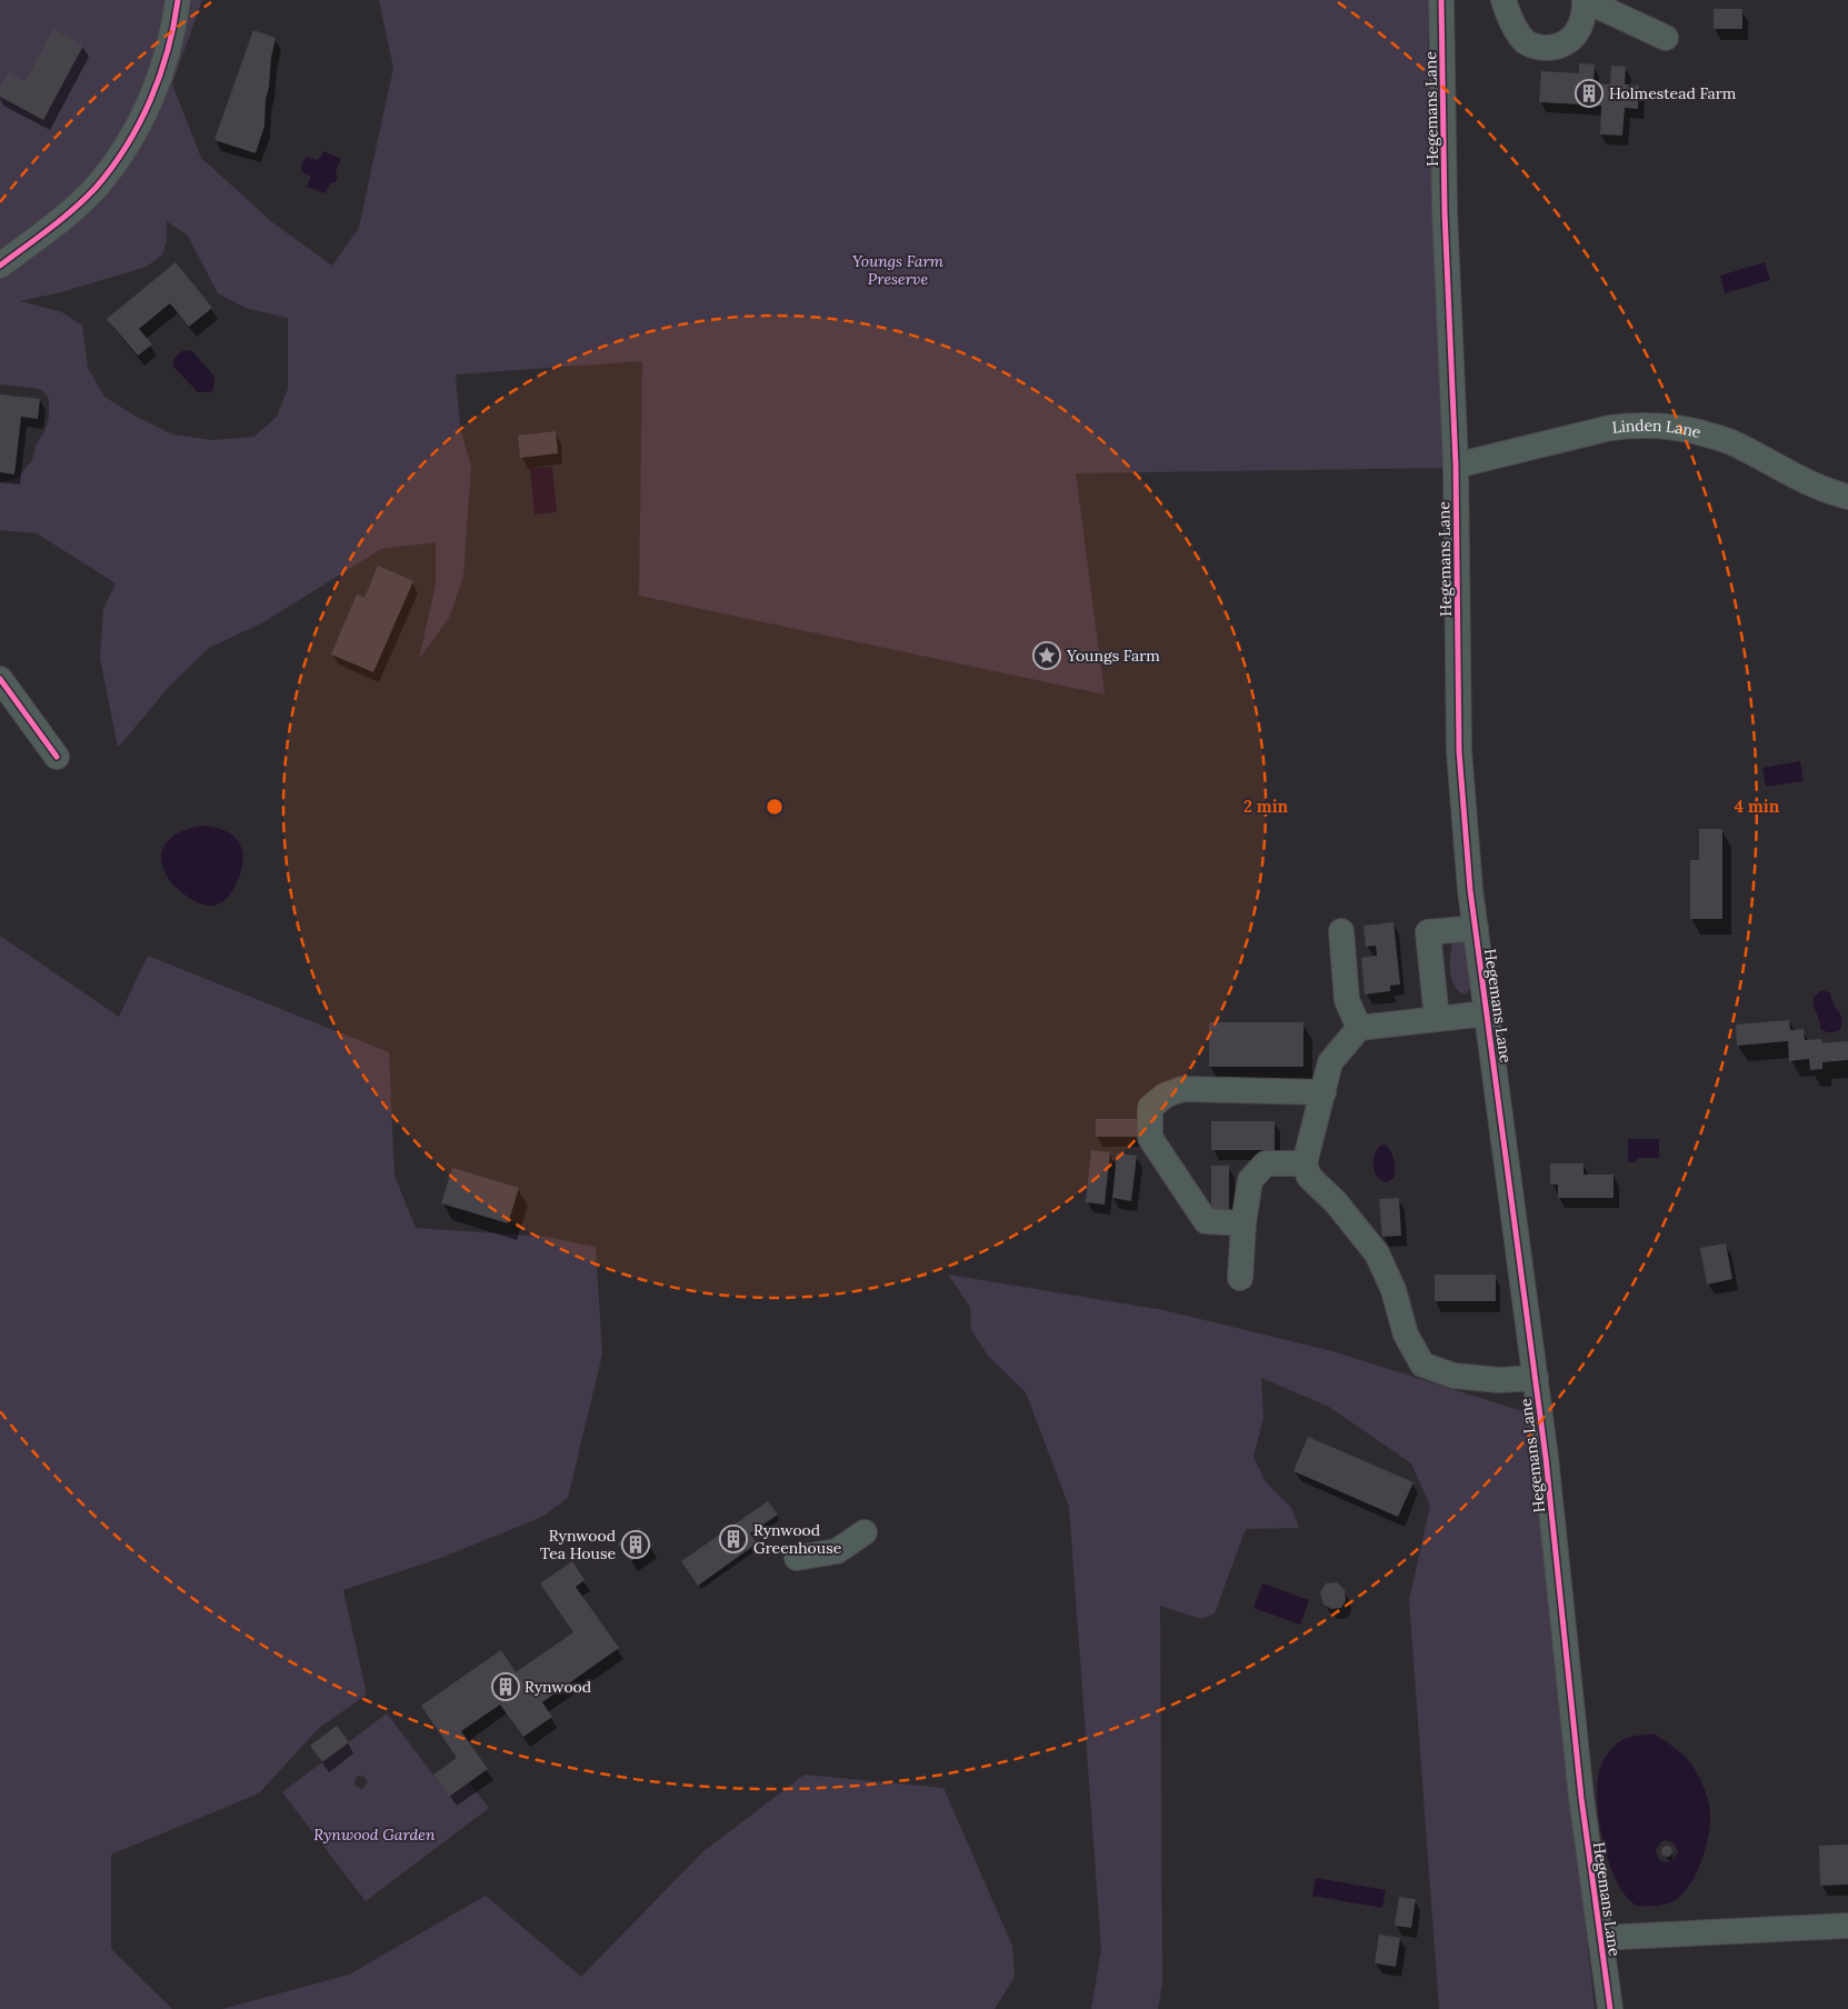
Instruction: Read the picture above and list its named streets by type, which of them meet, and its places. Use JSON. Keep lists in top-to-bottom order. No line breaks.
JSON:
{"streets":{"street":["Hegemans Lane","Linden Lane"]},"crossings":[["Hegemans Lane","Linden Lane"]],"parks":["Youngs Farm Preserve","Rynwood Garden"],"places":{"building":["Holmestead Farm","Rynwood Greenhouse","Rynwood Tea House","Rynwood"],"place":["Youngs Farm"]},"rings":["2 min","4 min"]}
